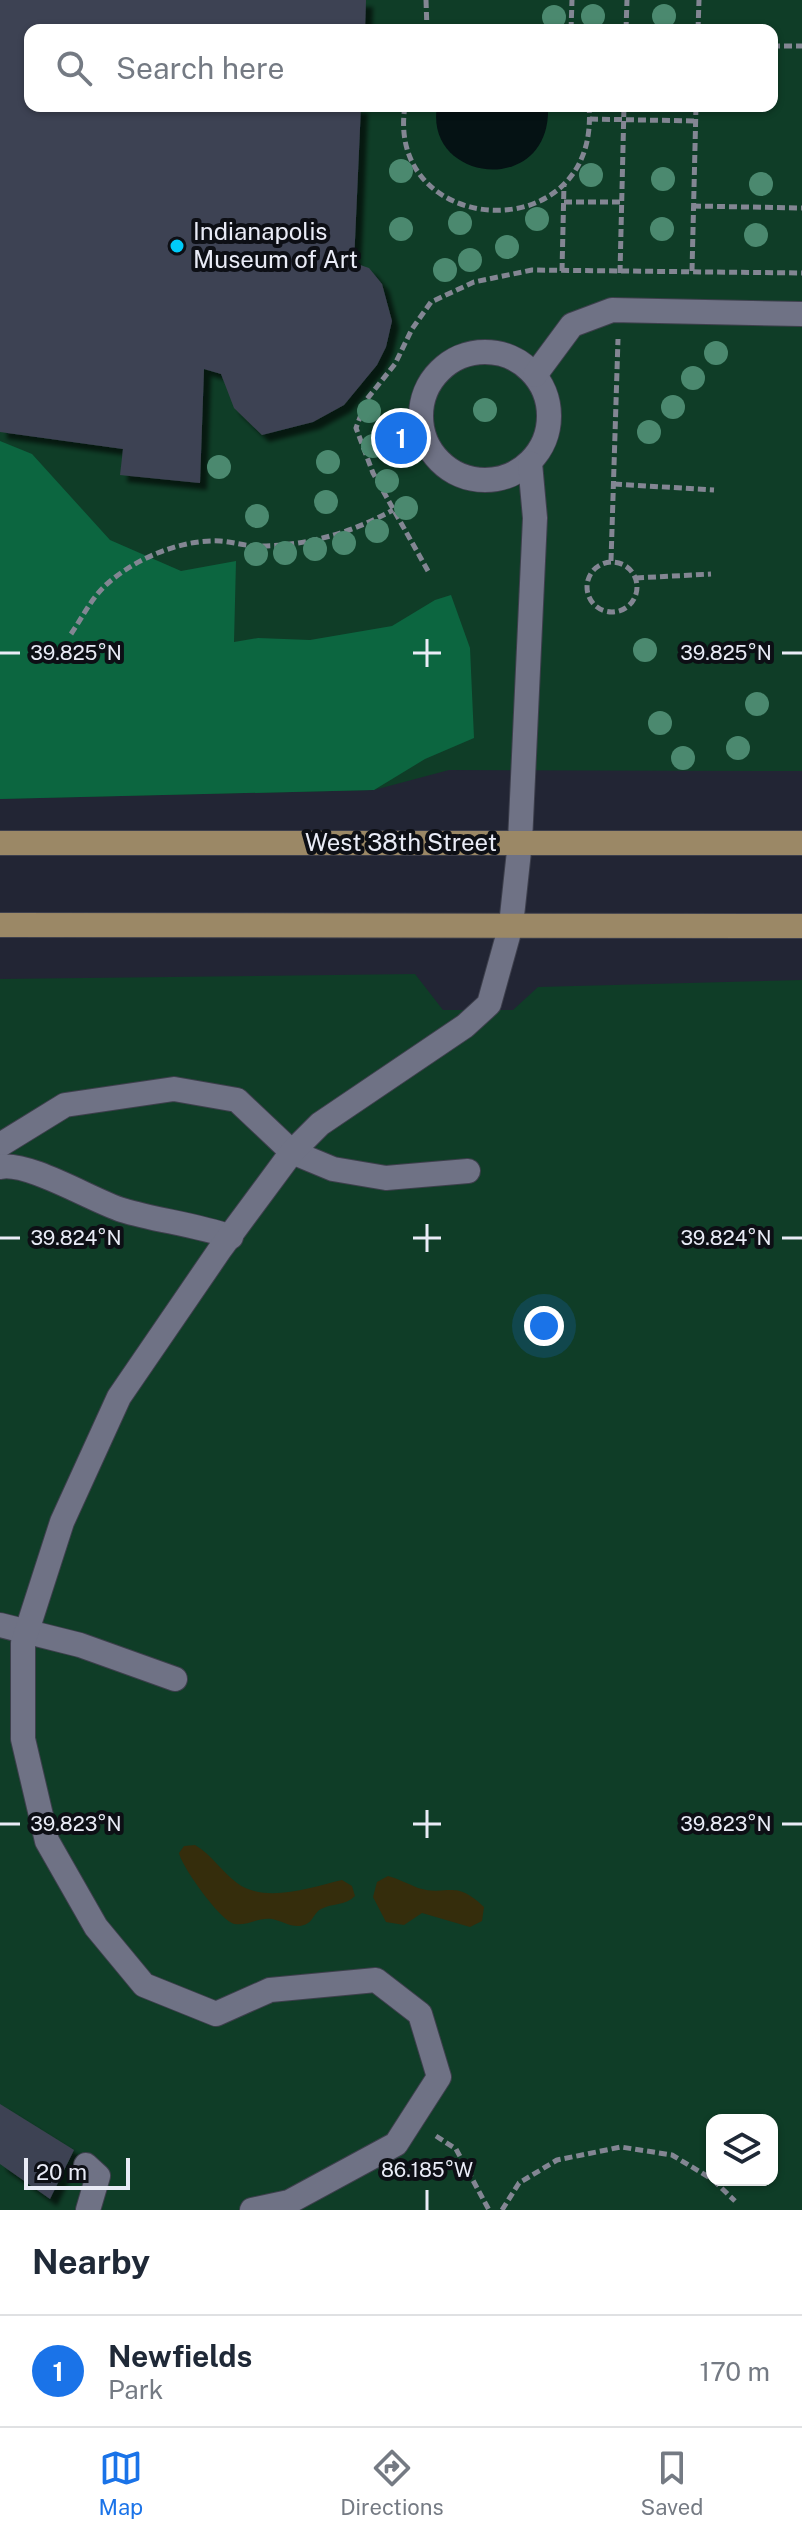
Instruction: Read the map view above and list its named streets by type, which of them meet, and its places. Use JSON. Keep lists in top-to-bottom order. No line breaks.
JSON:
{"streets":{"main road":["West 38th Street"]},"places":["Indianapolis Museum of Art"],"scale_bar":"20 m","page":{"search":"Search here","pins":"1","scale":"20 m","heading":"Nearby","list":[{"mark":"1","name":"Newfields","note":"Park","value":"170 m"}],"nav":["Map","Directions","Saved"]},"coordinates":["39.825°N","39.824°N","39.823°N","86.185°W"]}
